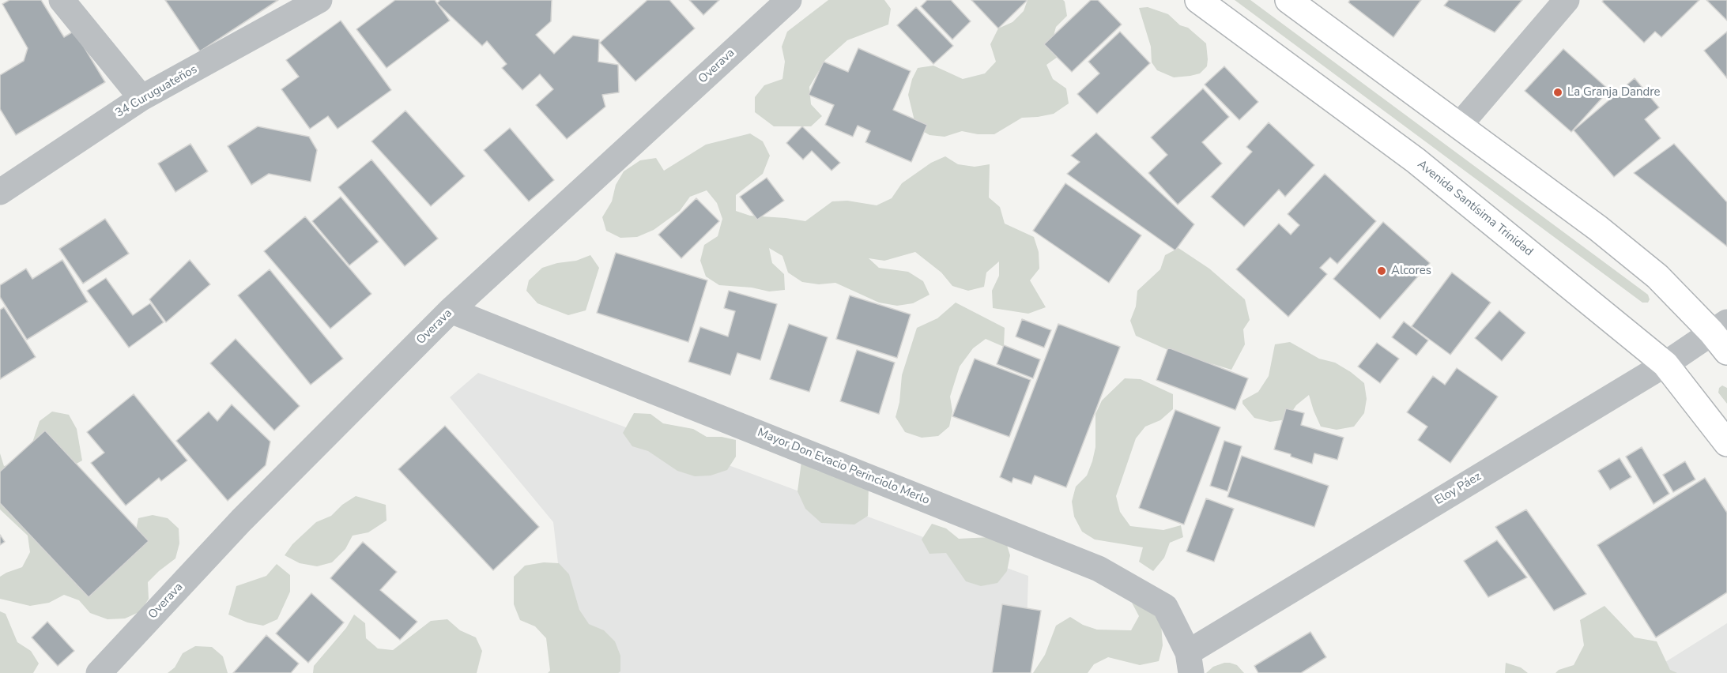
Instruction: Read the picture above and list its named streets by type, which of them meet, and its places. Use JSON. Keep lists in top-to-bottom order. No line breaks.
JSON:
{"streets":{"main road":["Avenida Santísima Trinidad"],"street":["Overava","34 Curuguateños","Mayor Don Evacio Perinciolo Merlo","Eloy Páez"]},"crossings":[["Overava","Mayor Don Evacio Perinciolo Merlo"],["Avenida Santísima Trinidad","Eloy Páez"],["Mayor Don Evacio Perinciolo Merlo","Eloy Páez"]],"places":["La Granja Dandre","Alcores"]}
